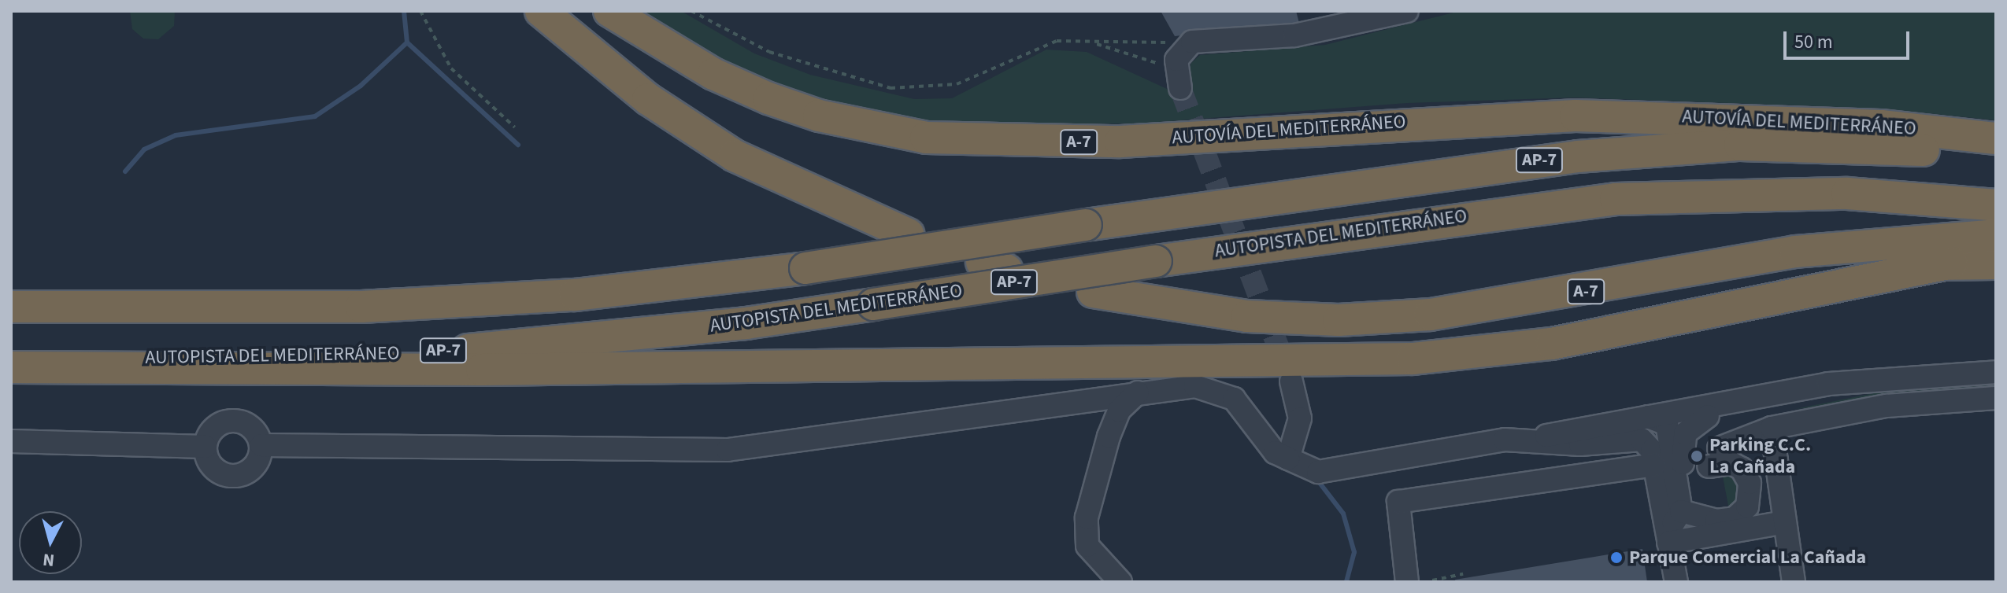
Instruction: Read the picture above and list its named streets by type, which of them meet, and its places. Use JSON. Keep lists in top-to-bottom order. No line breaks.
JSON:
{"streets":{"highway":["AUTOVÍA DEL MEDITERRÁNEO","A-7","AP-7","AUTOPISTA DEL MEDITERRÁNEO"]},"places":["Parking C.C. La Cañada","Parque Comercial La Cañada"],"scale_bar":"50 m","north":"bottom"}
